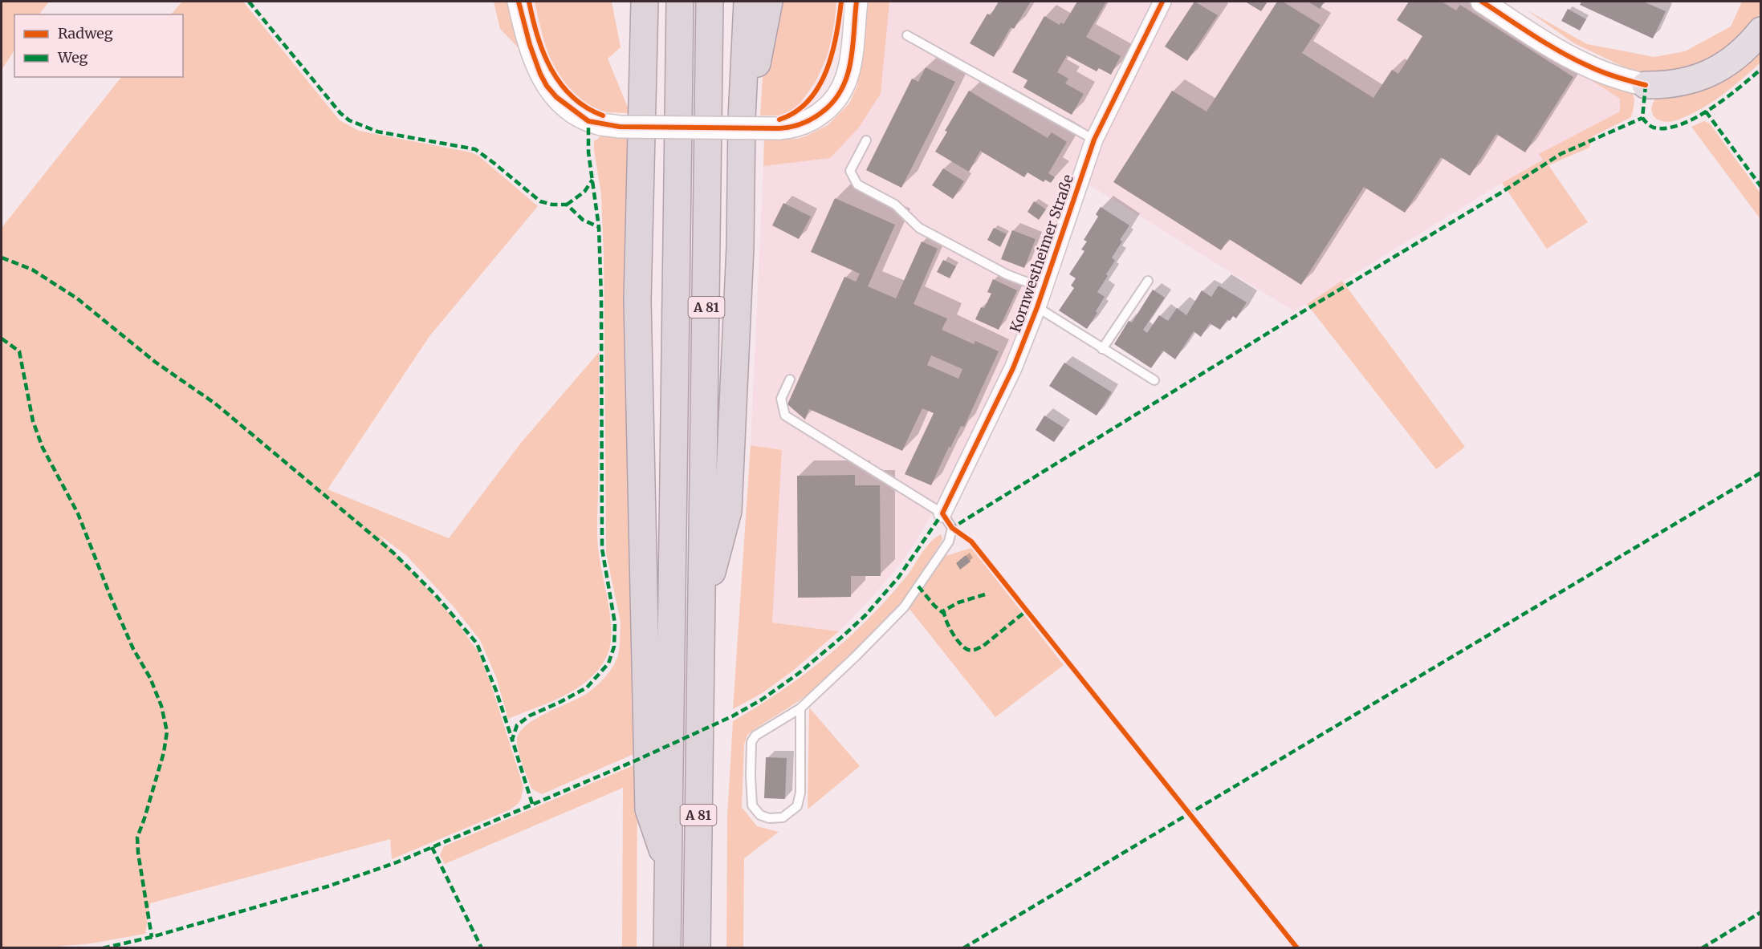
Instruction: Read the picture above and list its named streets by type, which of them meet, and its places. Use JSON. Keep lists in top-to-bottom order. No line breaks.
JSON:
{"streets":{"highway":["A 81"],"street":["Kornwestheimer Straße"]},"legend":["Radweg","Weg"]}
